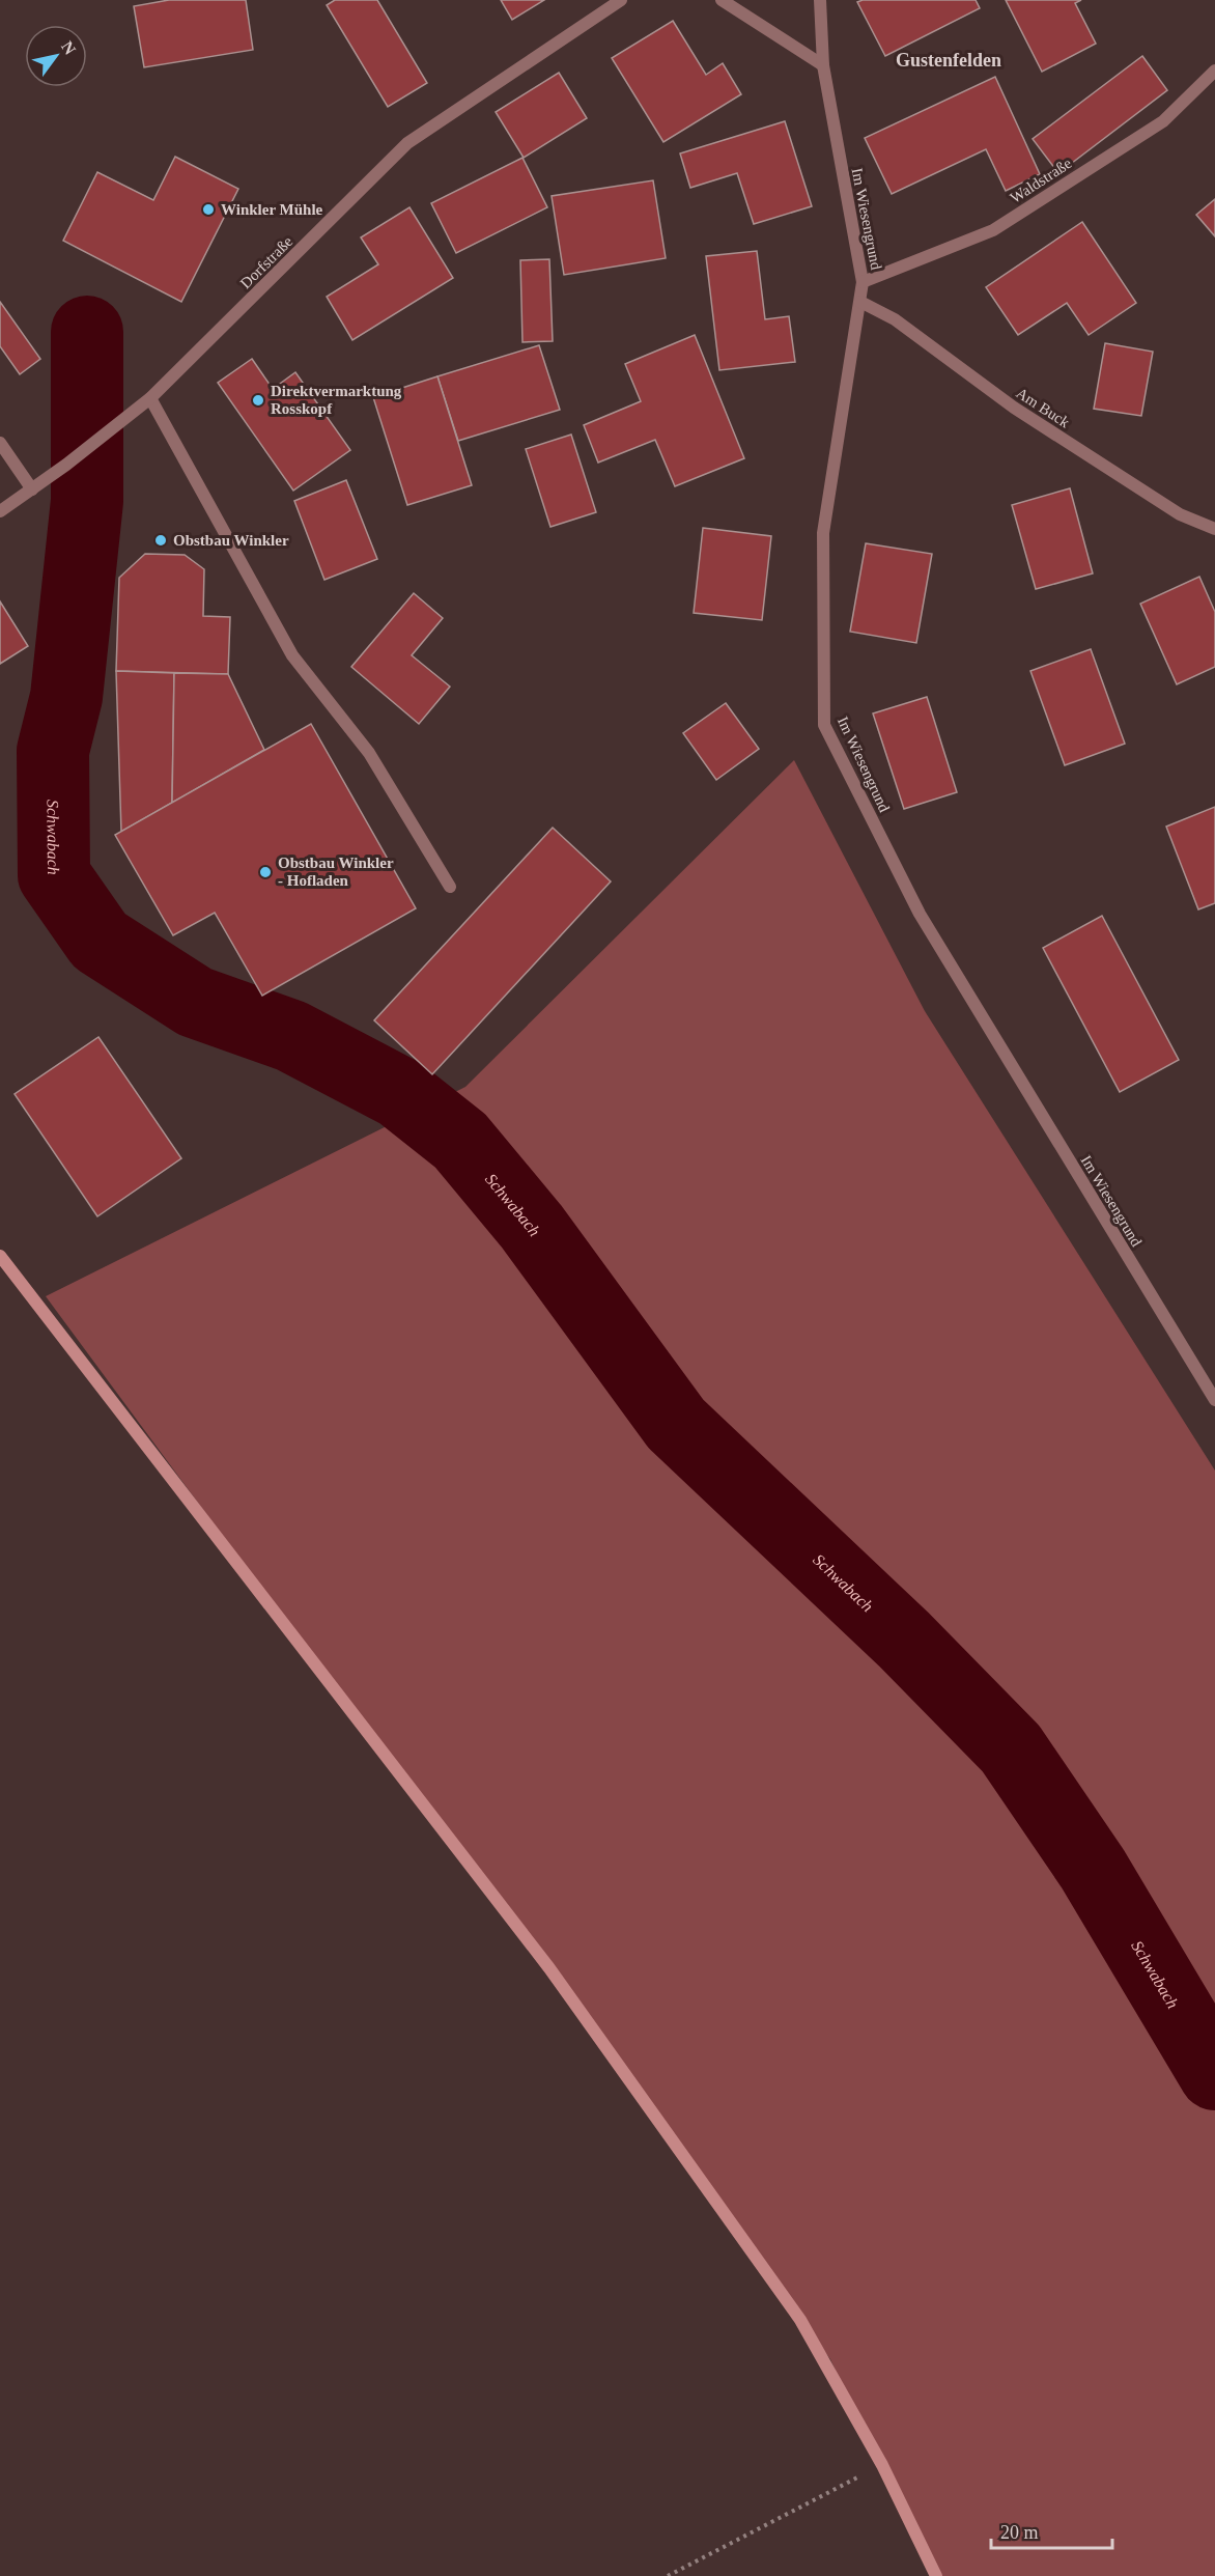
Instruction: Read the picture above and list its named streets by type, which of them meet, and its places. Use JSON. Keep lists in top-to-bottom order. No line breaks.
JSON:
{"streets":{"street":["Waldstraße","Im Wiesengrund","Dorfstraße","Am Buck"]},"crossings":[["Waldstraße","Im Wiesengrund"],["Im Wiesengrund","Am Buck"]],"districts":["Gustenfelden"],"water":["Schwabach"],"places":["Winkler Mühle","Direktvermarktung Rosskopf","Obstbau Winkler","Obstbau Winkler - Hofladen"],"scale_bar":"20 m","north":"top right"}
